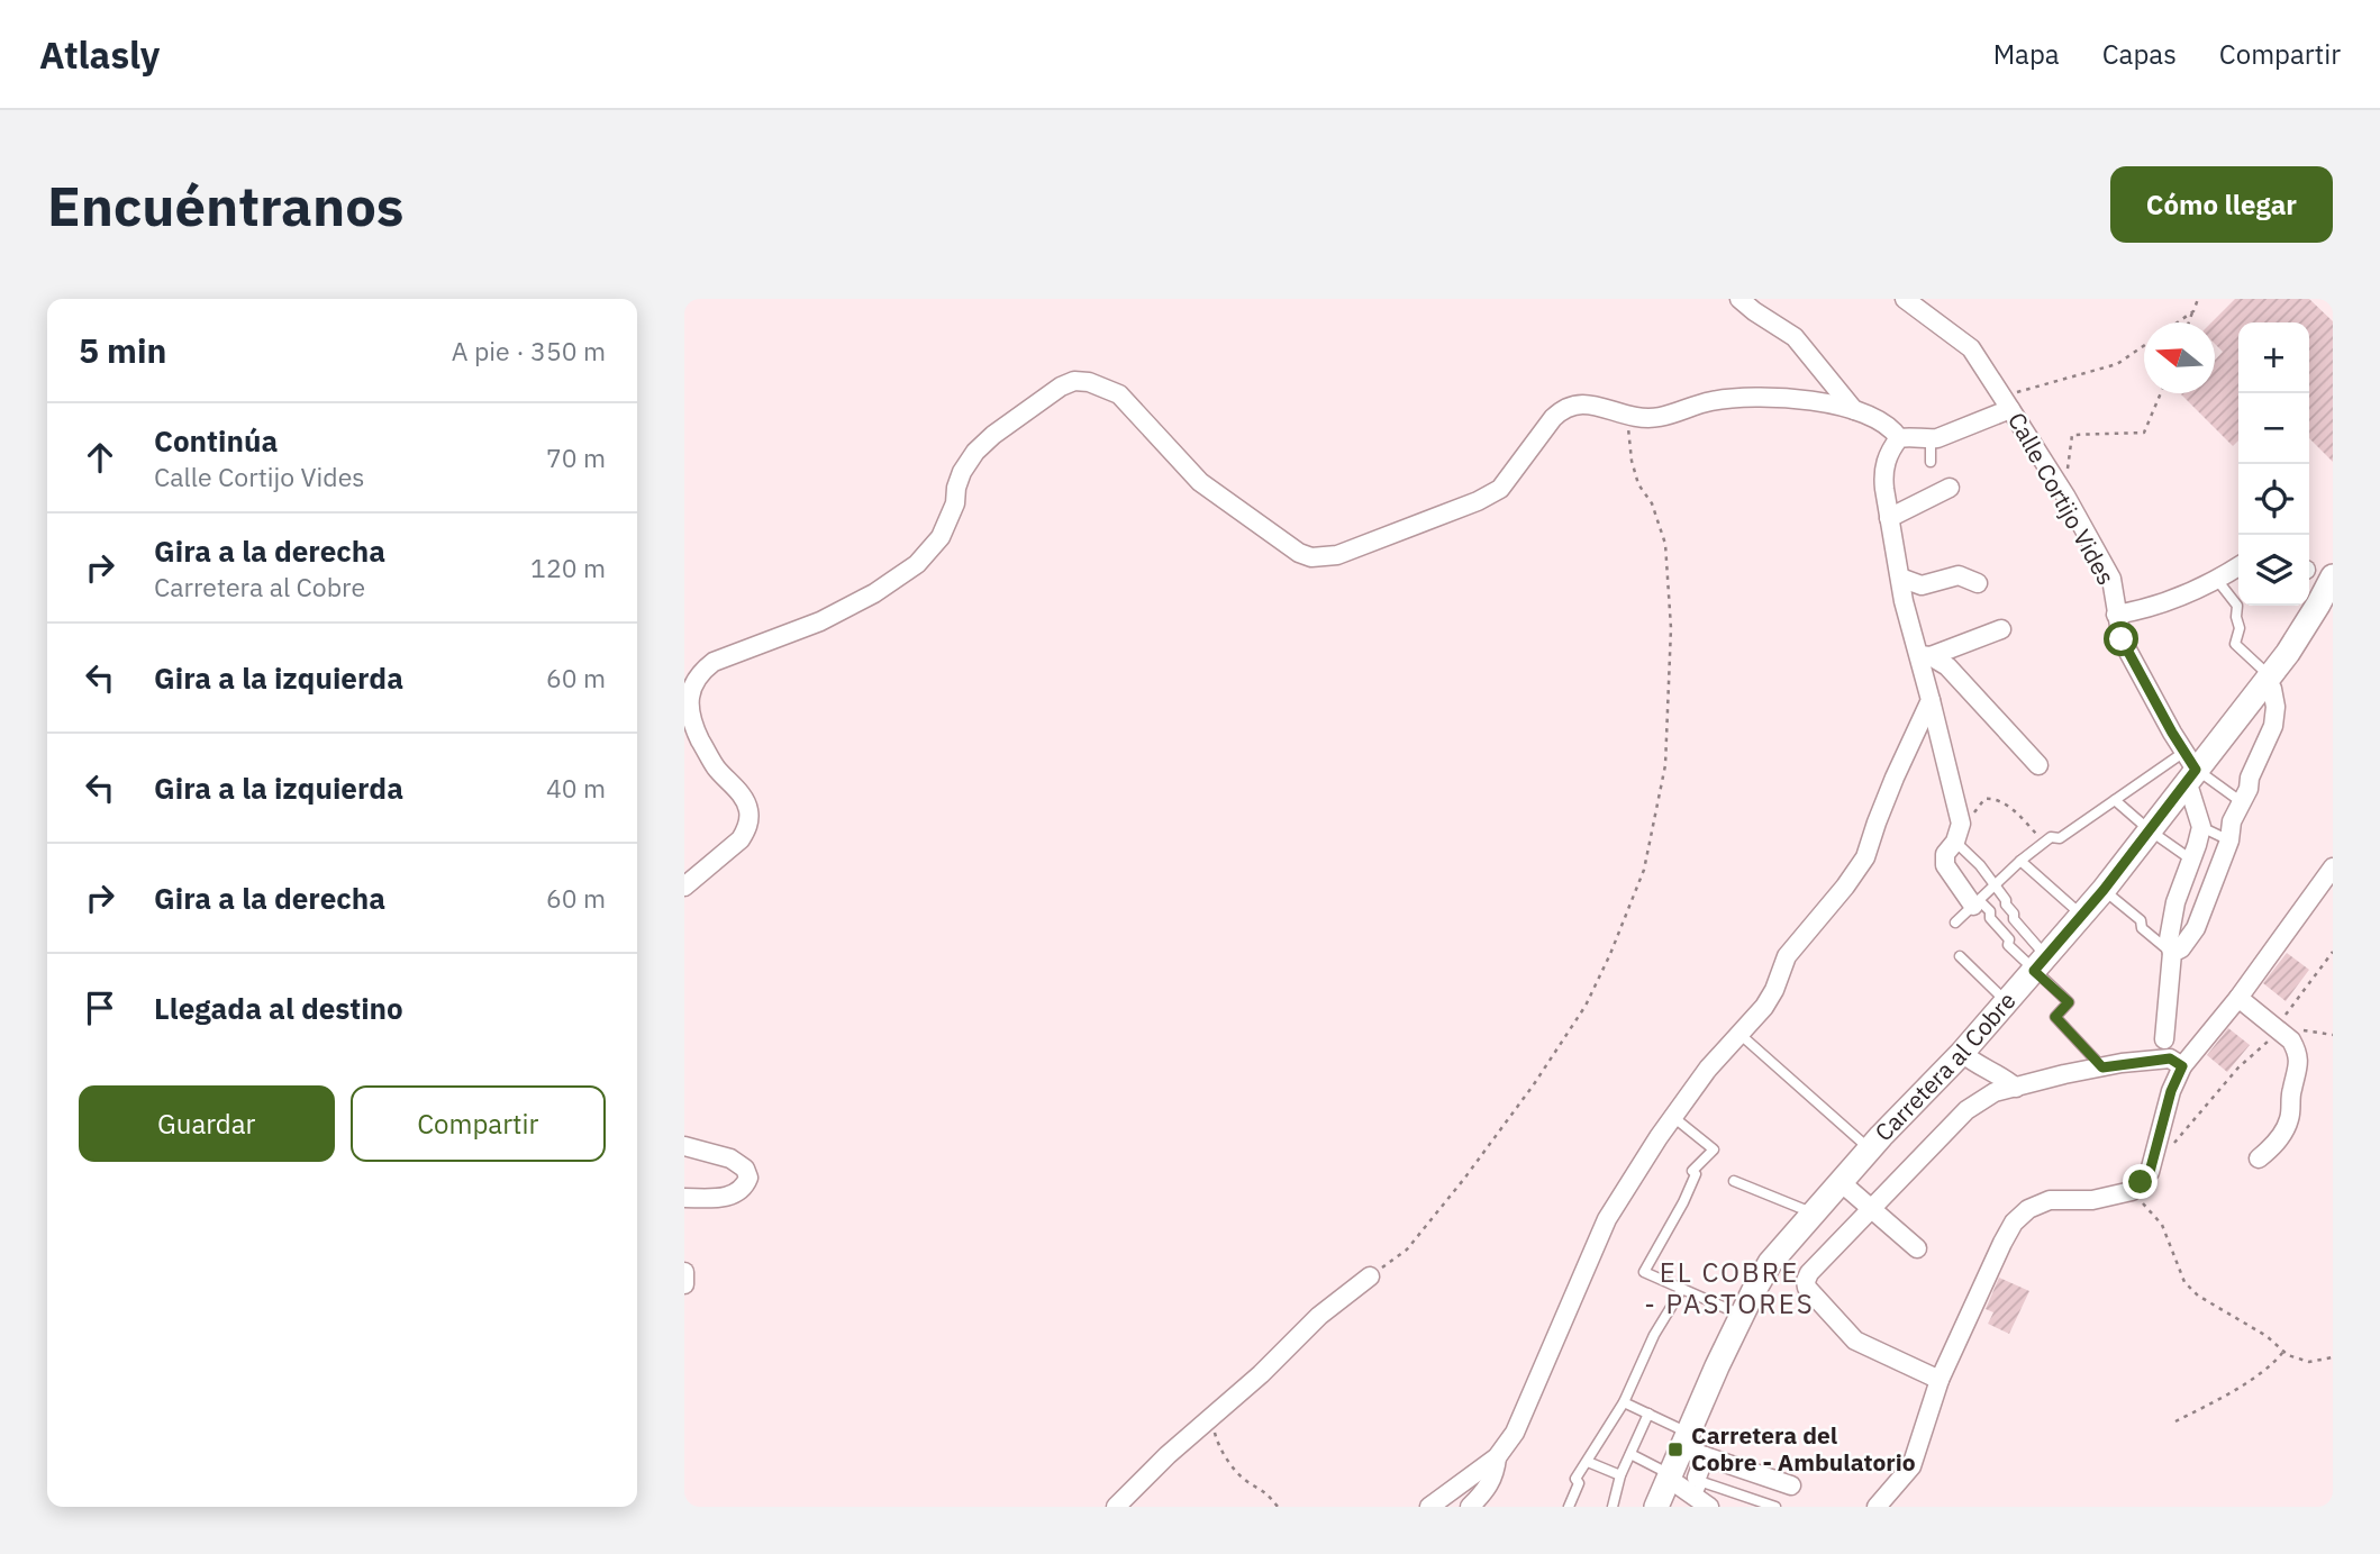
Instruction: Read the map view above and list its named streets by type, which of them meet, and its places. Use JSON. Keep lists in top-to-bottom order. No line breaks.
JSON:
{"streets":{"street":["Calle Cortijo Vides","Carretera al Cobre"]},"crossings":[["Calle Cortijo Vides","Carretera al Cobre"]],"districts":["EL COBRE - PASTORES"],"places":{"transit":["Carretera del Cobre - Ambulatorio"]},"north":"left","page":{"header":"Atlasly","nav":["Mapa","Capas","Compartir"],"buttons":["Cómo llegar",["Guardar","Compartir"]],"title":"Encuéntranos","heading":["5 min","A pie · 350 m"],"map_buttons":["+","−"],"list":[["Continúa","Calle Cortijo Vides","70 m"],["Gira a la derecha","Carretera al Cobre","120 m"],["Gira a la izquierda","60 m"],["Gira a la izquierda","40 m"],["Gira a la derecha","60 m"],"Llegada al destino"]}}
